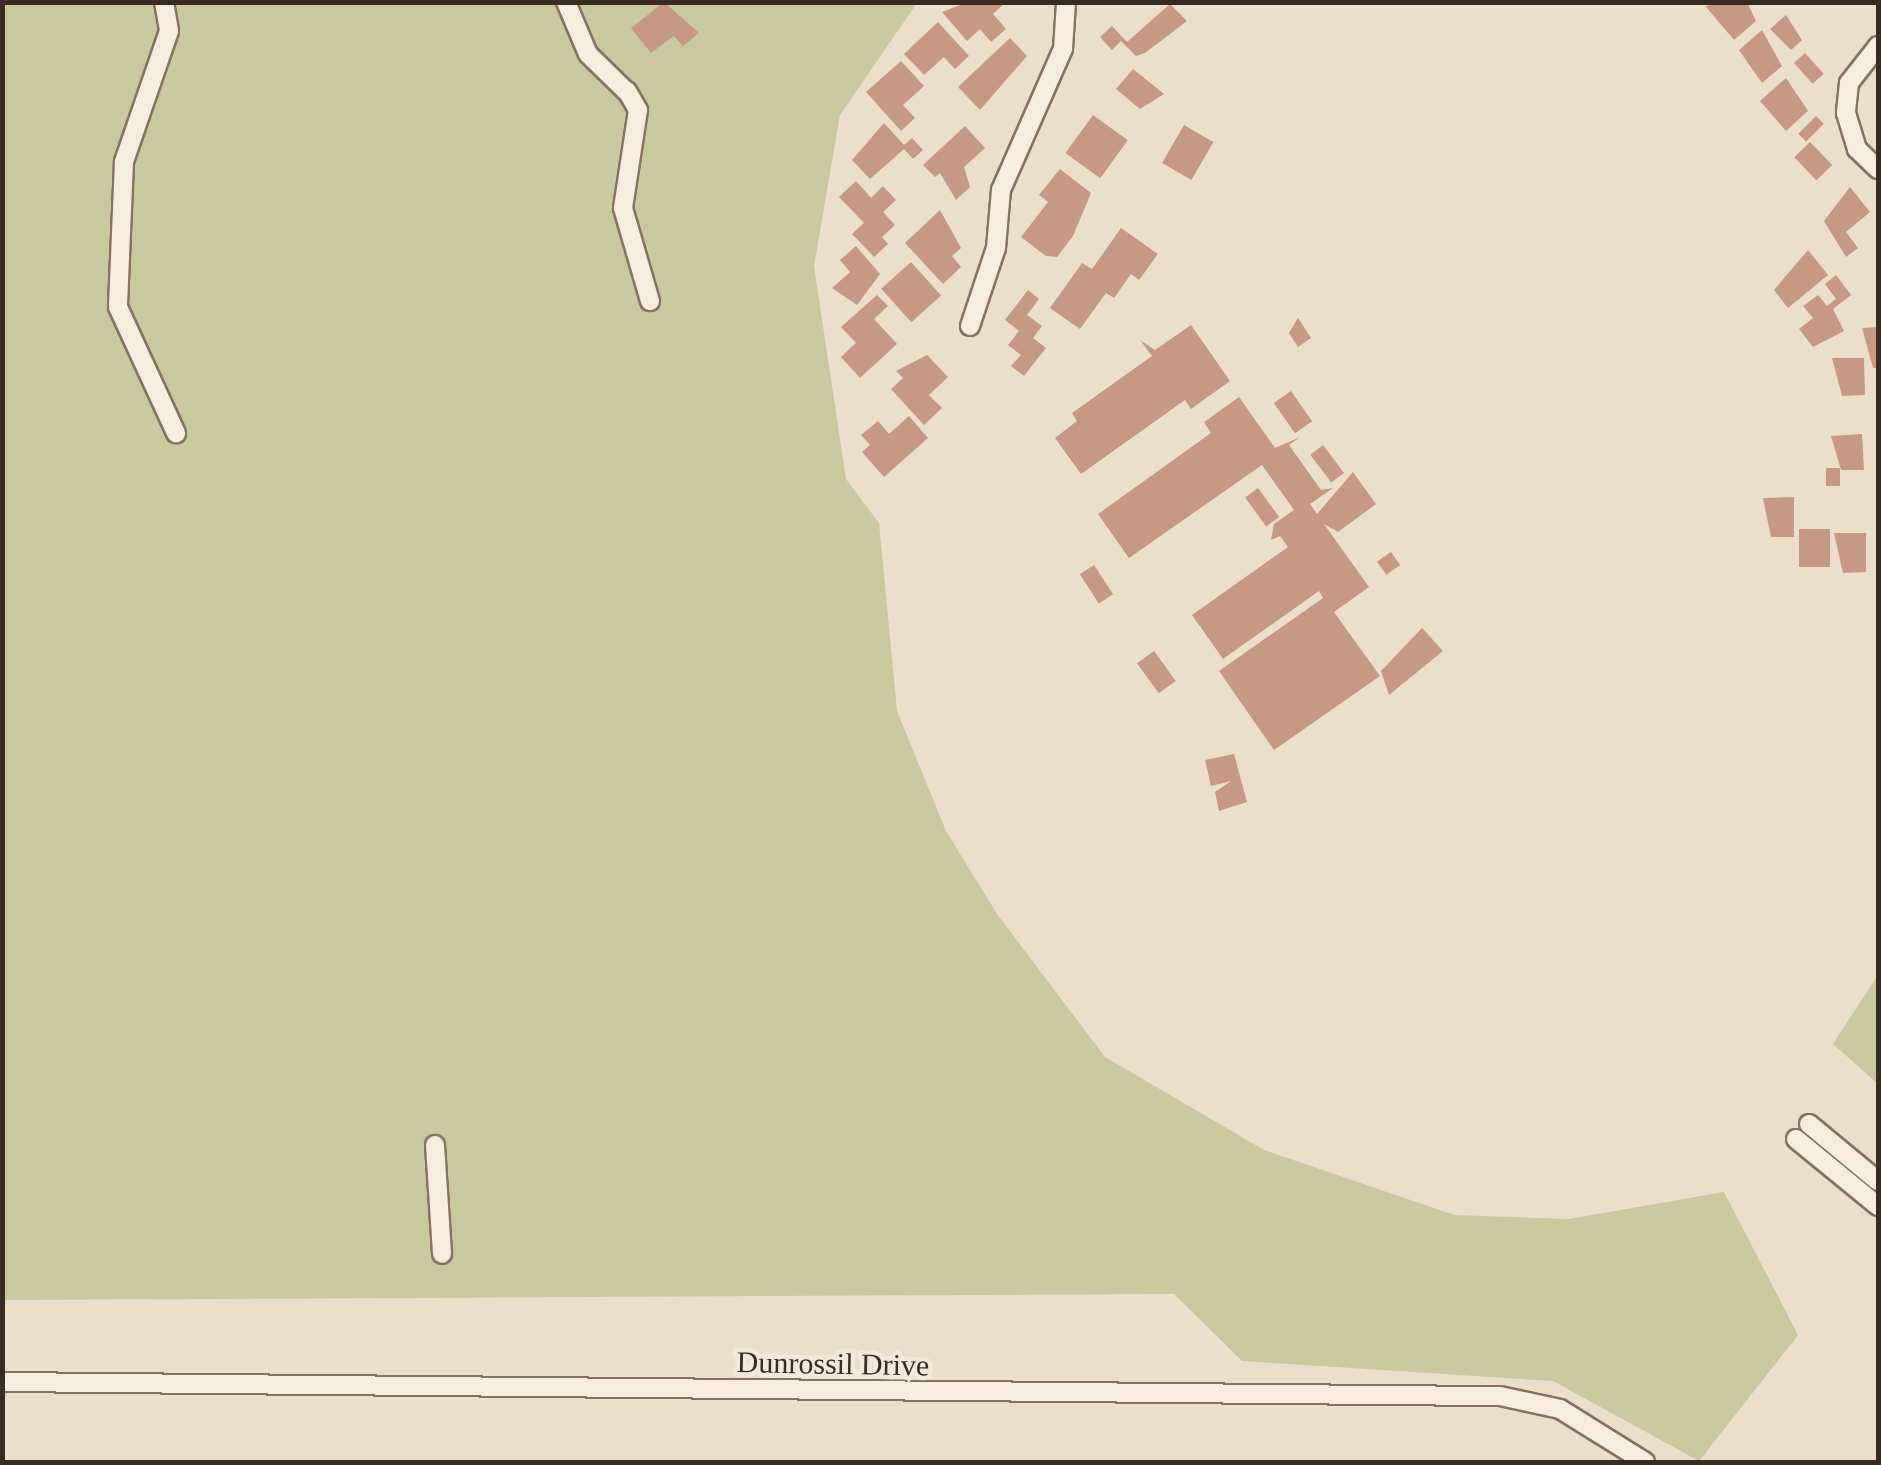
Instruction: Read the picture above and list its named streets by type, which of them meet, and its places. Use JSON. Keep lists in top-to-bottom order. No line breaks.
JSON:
{"streets":{"street":["Dunrossil Drive"]}}
